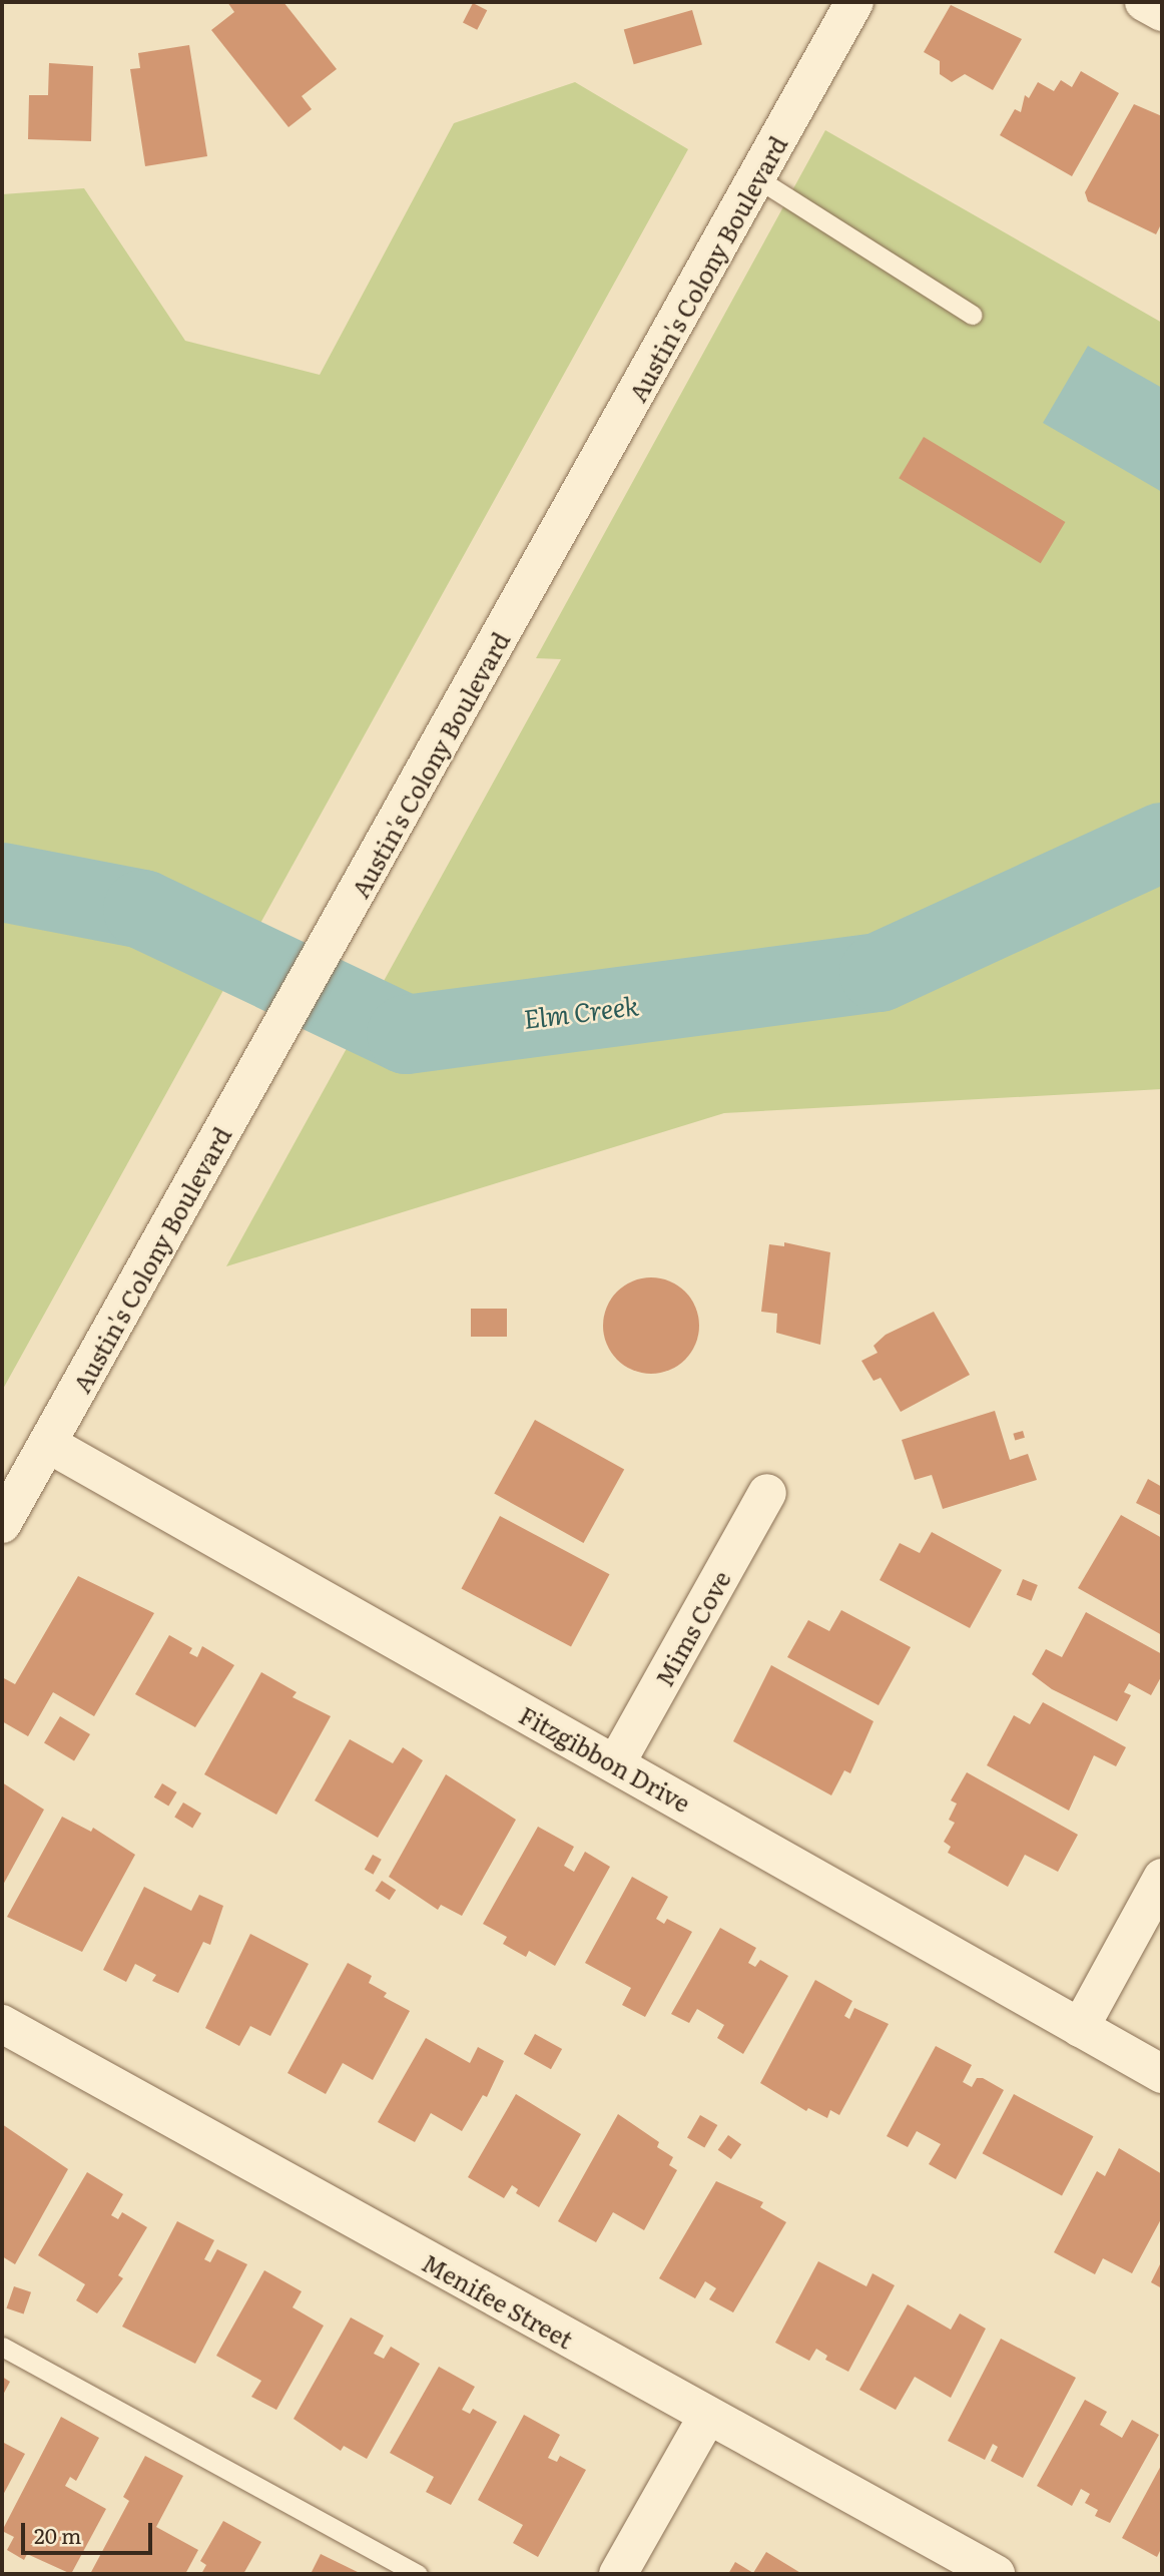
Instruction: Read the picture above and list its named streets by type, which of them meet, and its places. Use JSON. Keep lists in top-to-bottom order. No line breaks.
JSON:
{"streets":{"street":["Austin's Colony Boulevard","Mims Cove","Fitzgibbon Drive","Menifee Street"]},"crossings":[["Austin's Colony Boulevard","Fitzgibbon Drive"],["Mims Cove","Fitzgibbon Drive"]],"water":["Elm Creek"],"scale_bar":"20 m"}
